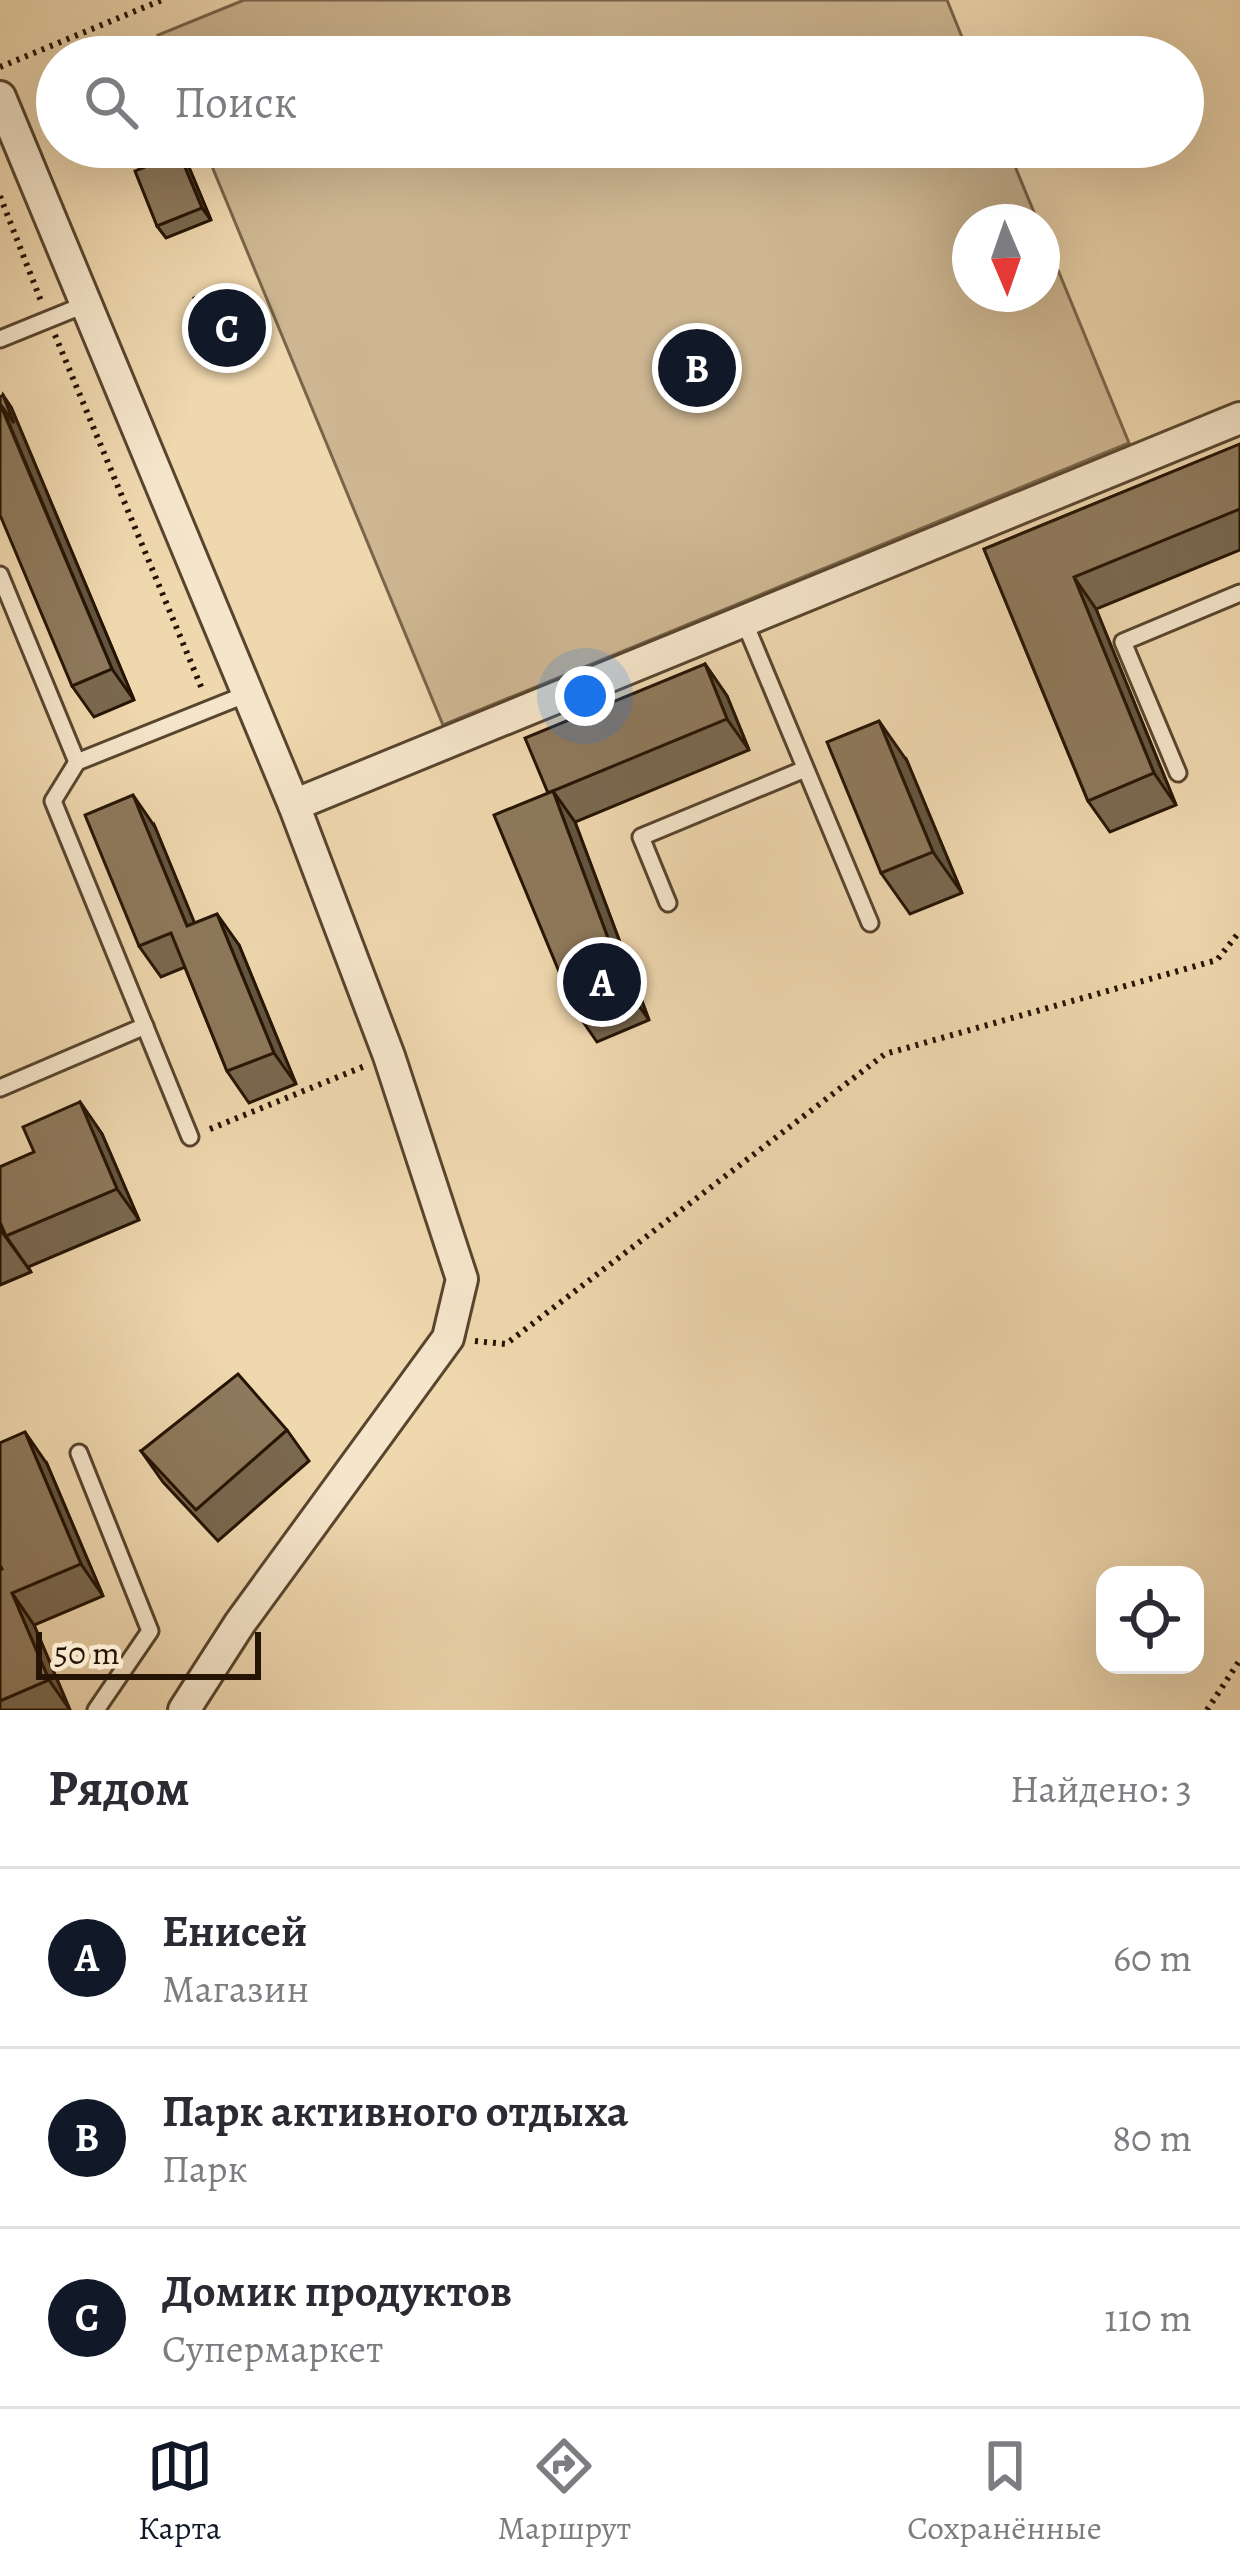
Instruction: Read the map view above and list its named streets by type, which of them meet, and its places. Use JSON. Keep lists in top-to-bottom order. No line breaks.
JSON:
{"scale_bar":"50 m","north":"bottom","page":{"search":"Поиск","pins":["C","B","A"],"scale":"50 m","heading":["Рядом","Найдено: 3"],"list":[{"mark":"A","name":"Енисей","note":"Магазин","value":"60 m"},{"mark":"B","name":"Парк активного отдыха","note":"Парк","value":"80 m"},{"mark":"C","name":"Домик продуктов","note":"Супермаркет","value":"110 m"}],"nav":["Карта","Маршрут","Сохранённые"]}}
